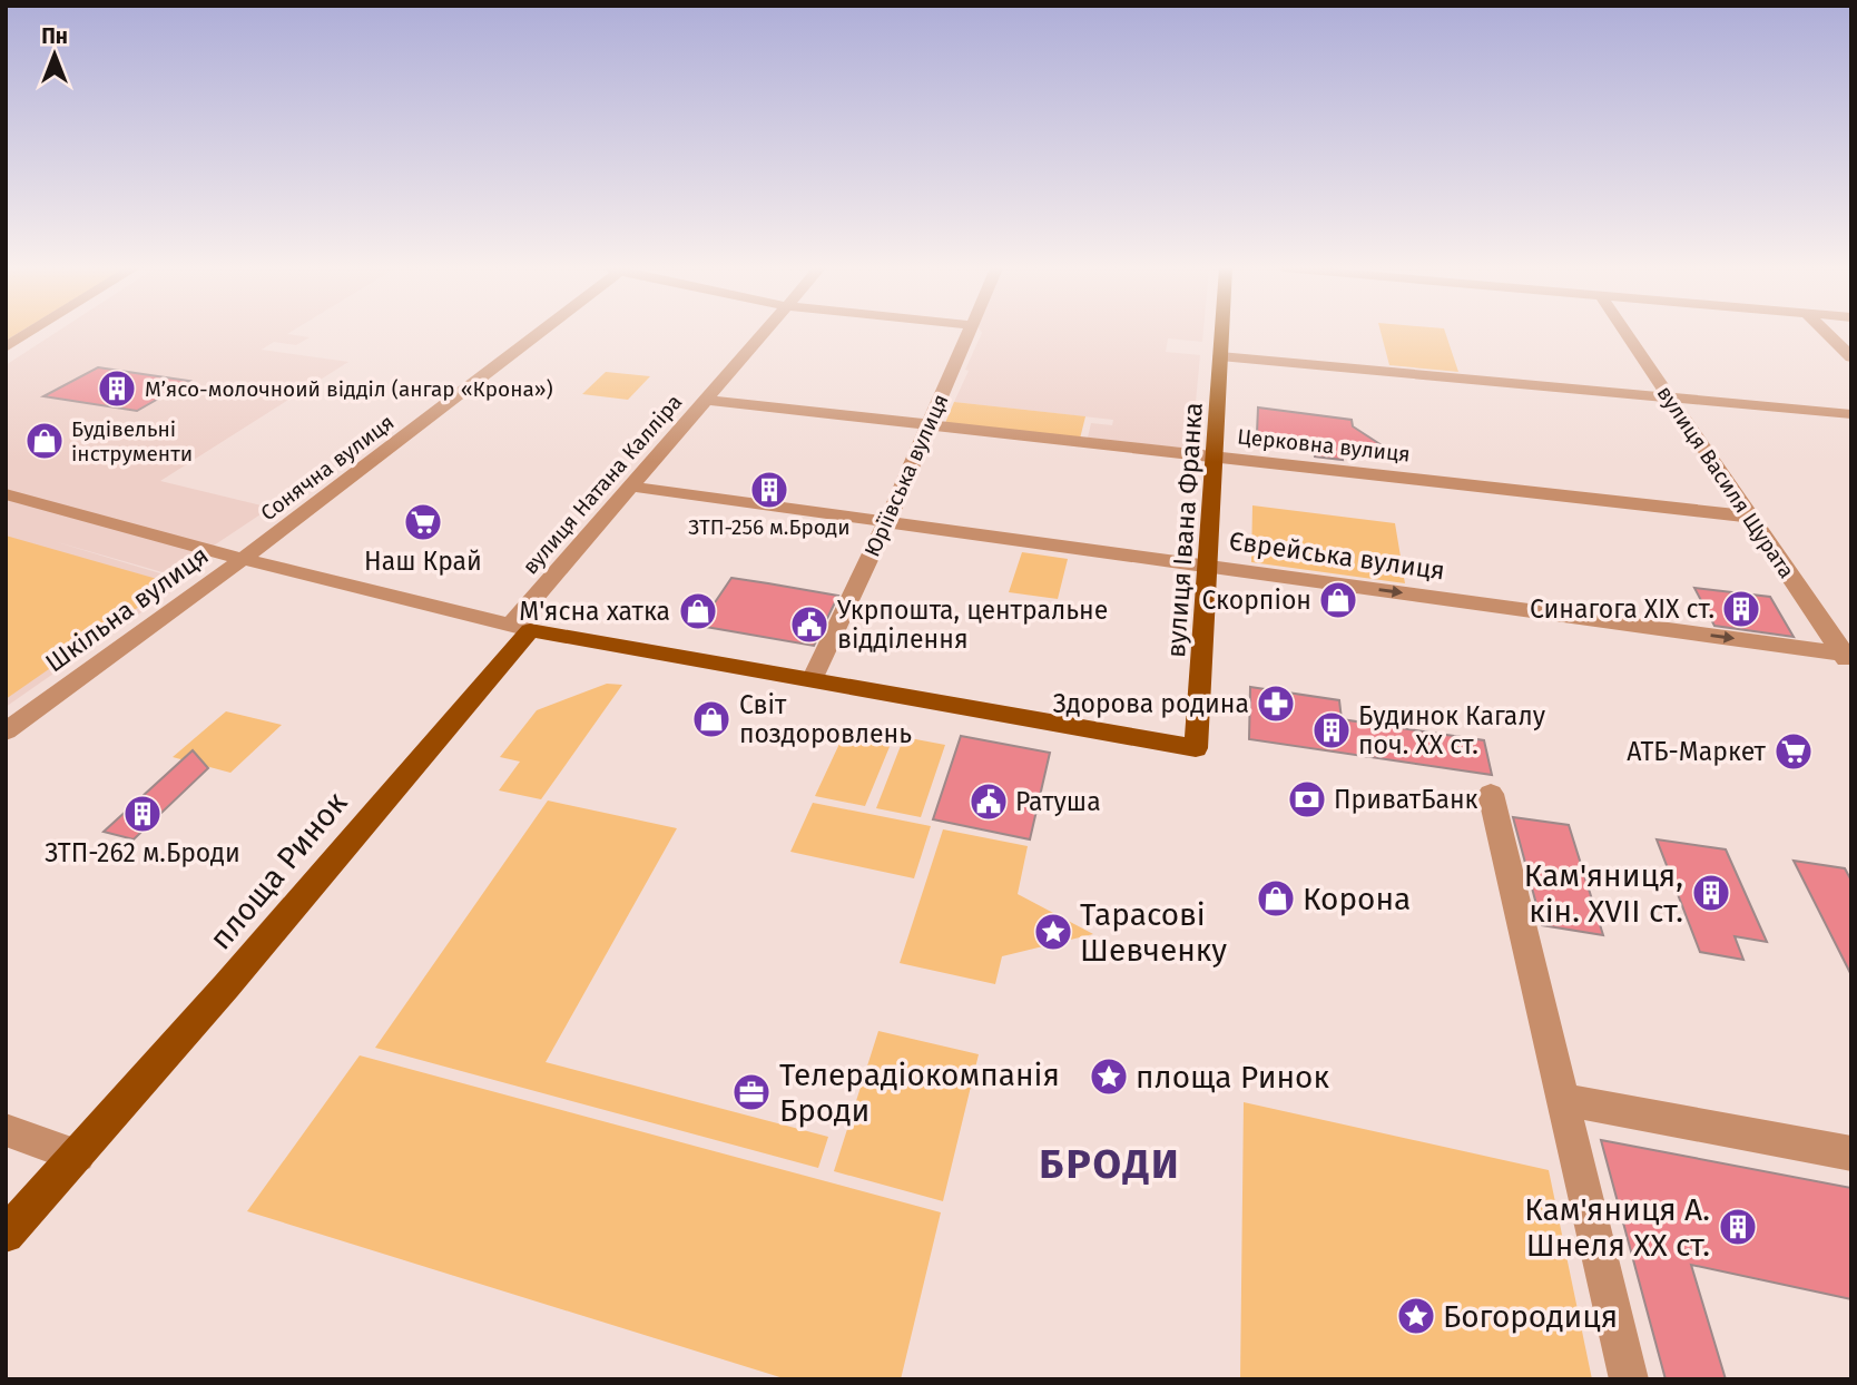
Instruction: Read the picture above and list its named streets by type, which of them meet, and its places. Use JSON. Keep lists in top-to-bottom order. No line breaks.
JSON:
{"streets":{"main road":["вулиця Івана Франка","площа Ринок"],"street":["Церковна вулиця","Сонячна вулиця","Юріївська вулиця","вулиця Василя Щурата","вулиця Натана Калліра","Єврейська вулиця","Шкільна вулиця"]},"crossings":[["Церковна вулиця","Юріївська вулиця"],["Церковна вулиця","вулиця Василя Щурата"],["Церковна вулиця","вулиця Натана Калліра"],["Церковна вулиця","вулиця Івана Франка"],["Сонячна вулиця","Шкільна вулиця"],["Юріївська вулиця","вулиця Івана Франка"],["Юріївська вулиця","Єврейська вулиця"],["вулиця Василя Щурата","Єврейська вулиця"],["вулиця Натана Калліра","Єврейська вулиця"],["вулиця Натана Калліра","площа Ринок"],["вулиця Івана Франка","Єврейська вулиця"]],"one_way":["Єврейська вулиця"],"districts":["БРОДИ"],"places":{"building":["М’ясо-молочноий відділ (ангар «Крона»)","ЗТП-256 м.Броди","Синагога XIX ст.","Будинок Кагалу поч. XX ст.","ЗТП-262 м.Броди","Кам'яниця, кін. XVII ст.","Кам'яниця А. Шнеля XX cт."],"shop":["Будівельні інструменти","Скорпіон","М'ясна хатка","Світ поздоровлень","Корона"],"supermarket":["Наш Край","АТБ-Маркет"],"public building":["Укрпошта, центральне відділення","Ратуша"],"pharmacy":["Здорова родина"],"bank":["ПриватБанк"],"place":["Тарасові Шевченку","площа Ринок","Богородиця"],"office":["Телерадіокомпанія Броди"]},"north":"top"}
